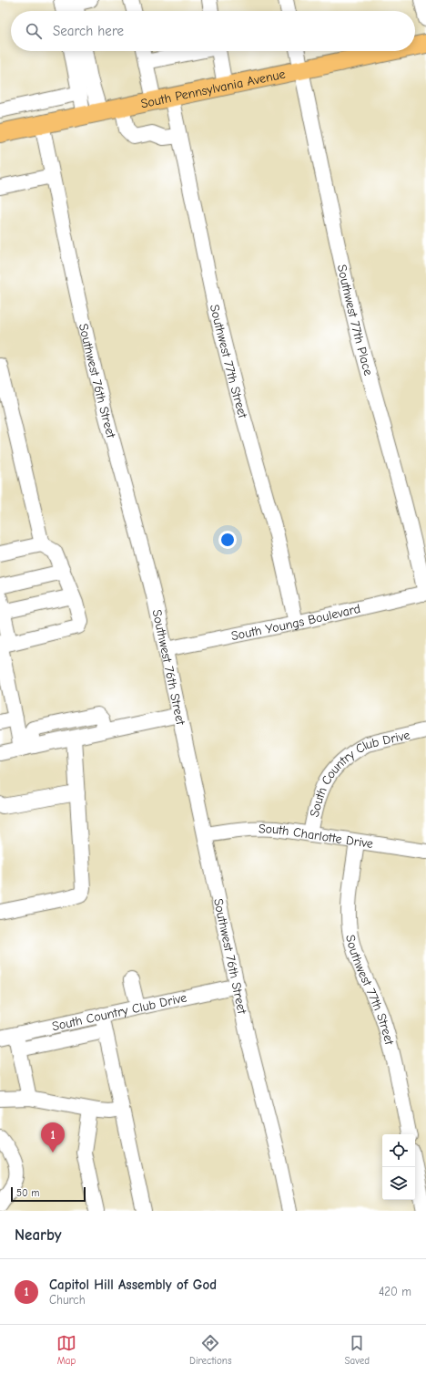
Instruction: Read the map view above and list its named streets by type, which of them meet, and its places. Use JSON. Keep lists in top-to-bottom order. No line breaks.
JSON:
{"streets":{"main road":["South Pennsylvania Avenue"],"street":["Southwest 77th Place","Southwest 77th Street","Southwest 76th Street","South Youngs Boulevard","South Country Club Drive","South Charlotte Drive"]},"crossings":[["South Pennsylvania Avenue","Southwest 77th Place"],["South Pennsylvania Avenue","Southwest 77th Street"],["South Pennsylvania Avenue","Southwest 76th Street"],["Southwest 77th Place","South Youngs Boulevard"],["Southwest 77th Street","South Youngs Boulevard"],["Southwest 77th Street","South Charlotte Drive"],["Southwest 76th Street","South Youngs Boulevard"],["Southwest 76th Street","South Country Club Drive"],["Southwest 76th Street","South Charlotte Drive"],["South Country Club Drive","South Charlotte Drive"]],"scale_bar":"50 m","page":{"search":"Search here","pins":"1","scale":"50 m","heading":"Nearby","list":[{"mark":"1","name":"Capitol Hill Assembly of God","note":"Church","value":"420 m"}],"nav":["Map","Directions","Saved"]}}
